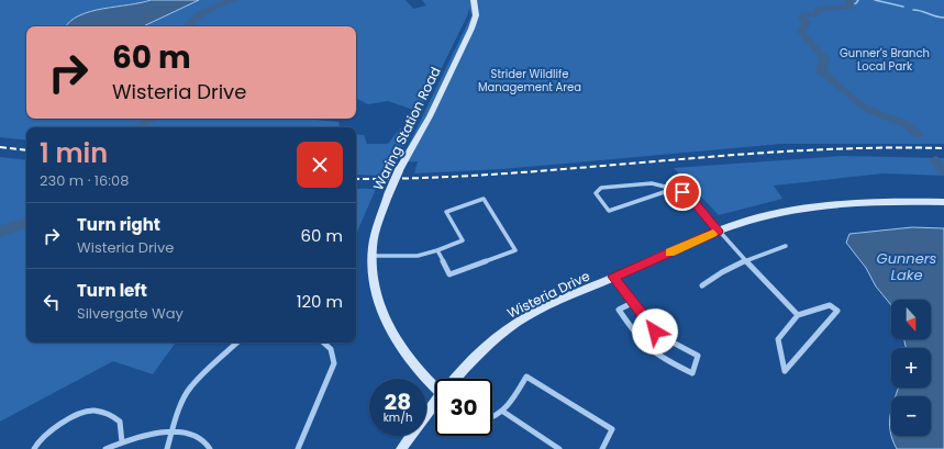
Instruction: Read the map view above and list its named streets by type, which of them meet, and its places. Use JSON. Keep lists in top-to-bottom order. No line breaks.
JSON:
{"streets":{"street":["Waring Station Road","Wisteria Drive"]},"water":["Gunners Lake"],"parks":["Gunner's Branch Local Park","Strider Wildlife Management Area"],"north":"bottom","page":{"turn":["60 m","Wisteria Drive"],"heading":["1 min","230 m · 16:08"],"list":[{"name":"Turn right","note":"Wisteria Drive","value":"60 m"},{"name":"Turn left","note":"Silvergate Way","value":"120 m"}],"map_buttons":["+","−"],"speed":"28 km/h","limit":"30"}}
